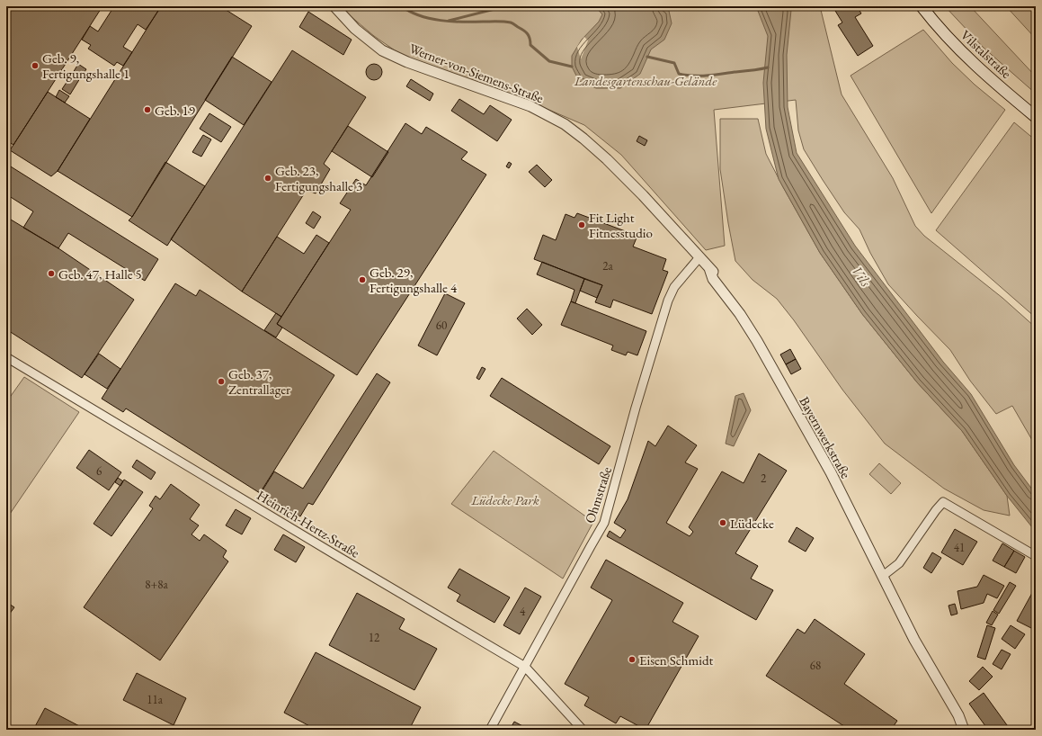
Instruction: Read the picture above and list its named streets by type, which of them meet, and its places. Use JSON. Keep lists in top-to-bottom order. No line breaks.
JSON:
{"streets":{"main road":["Vilstalstraße"],"street":["Werner-von-Siemens-Straße","Bayernwerkstraße","Ohmstraße","Heinrich-Hertz-Straße"]},"crossings":[["Werner-von-Siemens-Straße","Bayernwerkstraße"],["Werner-von-Siemens-Straße","Ohmstraße"],["Bayernwerkstraße","Ohmstraße"],["Ohmstraße","Heinrich-Hertz-Straße"]],"water":["Vils"],"parks":["Landesgartenschau-Gelände","Lüdecke Park"],"places":["Geb. 9, Fertigungshalle 1","Geb. 19","Geb. 23, Fertigungshalle 3","Fit Light Fitnesstudio","Geb. 47, Halle 5","Geb. 29, Fertigungshalle 4","Geb. 37, Zentrallager","Lüdecke","Eisen Schmidt"],"house_numbers":["2a","60","6","2","41","8+8a","4","12","68","11a"]}
